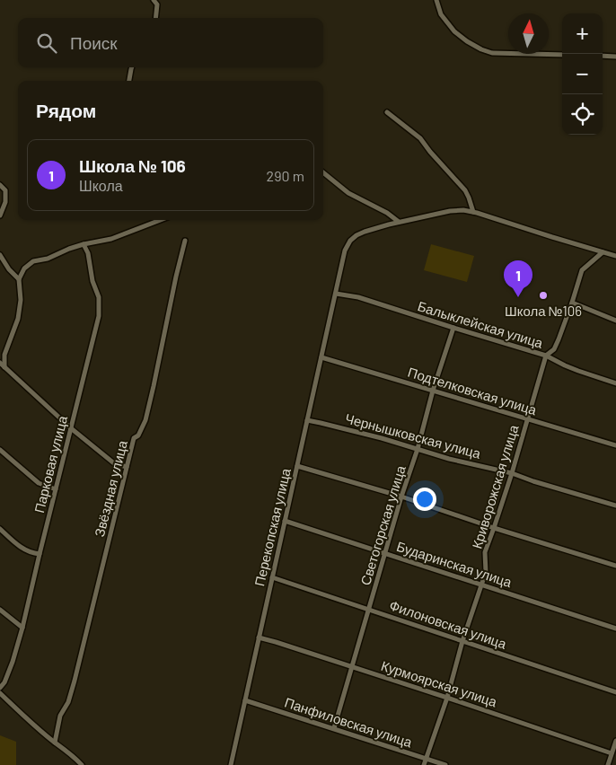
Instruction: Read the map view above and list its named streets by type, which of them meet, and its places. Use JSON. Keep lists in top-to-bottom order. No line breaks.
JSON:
{"streets":{"street":["Балыклейская улица","Подтелковская улица","Чернышковская улица","Парковая улица","Криворожская улица","Звёздная улица","Светогорская улица","Перекопская улица","Бударинская улица","Филоновская улица","Курмоярская улица","Панфиловская улица"]},"crossings":[["Балыклейская улица","Криворожская улица"],["Балыклейская улица","Светогорская улица"],["Балыклейская улица","Перекопская улица"],["Подтелковская улица","Криворожская улица"],["Подтелковская улица","Светогорская улица"],["Подтелковская улица","Перекопская улица"],["Чернышковская улица","Криворожская улица"],["Чернышковская улица","Светогорская улица"],["Чернышковская улица","Перекопская улица"],["Криворожская улица","Бударинская улица"],["Криворожская улица","Филоновская улица"],["Криворожская улица","Курмоярская улица"],["Криворожская улица","Панфиловская улица"],["Светогорская улица","Бударинская улица"],["Светогорская улица","Филоновская улица"],["Светогорская улица","Курмоярская улица"],["Светогорская улица","Панфиловская улица"],["Перекопская улица","Бударинская улица"],["Перекопская улица","Филоновская улица"],["Перекопская улица","Курмоярская улица"],["Перекопская улица","Панфиловская улица"]],"places":["Школа №106"],"north":"top","page":{"map_buttons":["+","−"],"search":"Поиск","heading":"Рядом","list":[{"mark":"1","name":"Школа № 106","note":"Школа","value":"290 m"}],"pins":"1"}}
